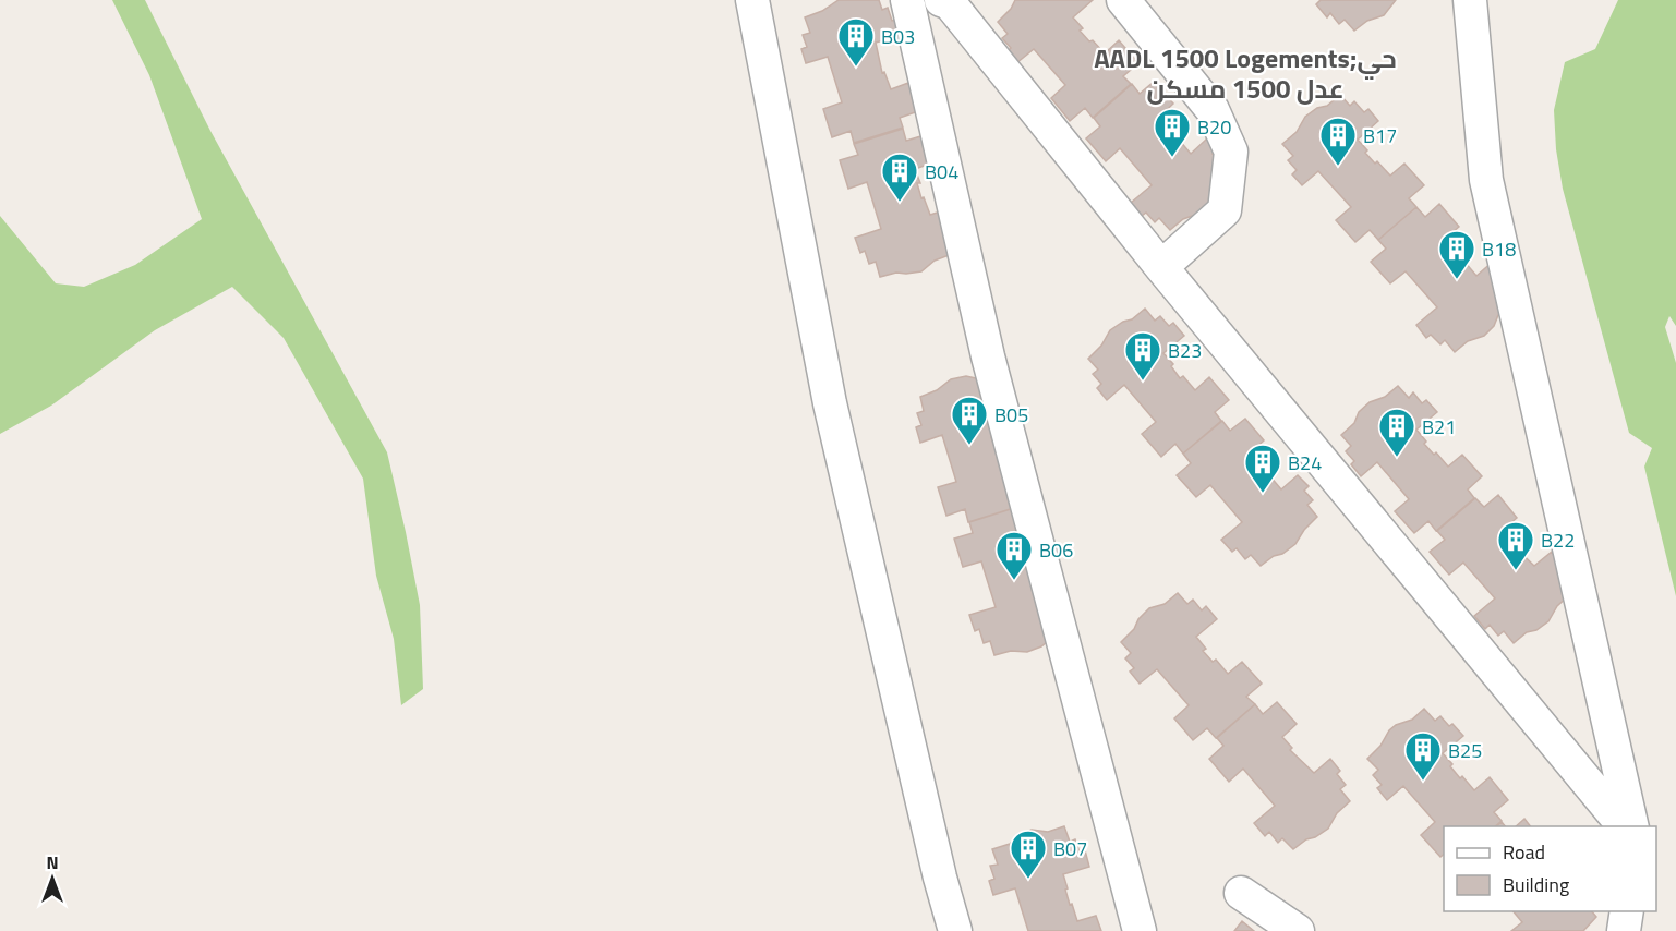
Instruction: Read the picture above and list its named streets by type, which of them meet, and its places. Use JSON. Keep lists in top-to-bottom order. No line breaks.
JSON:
{"districts":["AADL 1500 Logements;حي عدل 1500 مسكن"],"places":{"building":["B03","B20","B17","B04","B18","B23","B05","B21","B24","B22","B06","B25","B07"]},"legend":["Road","Building"],"north":"top"}
